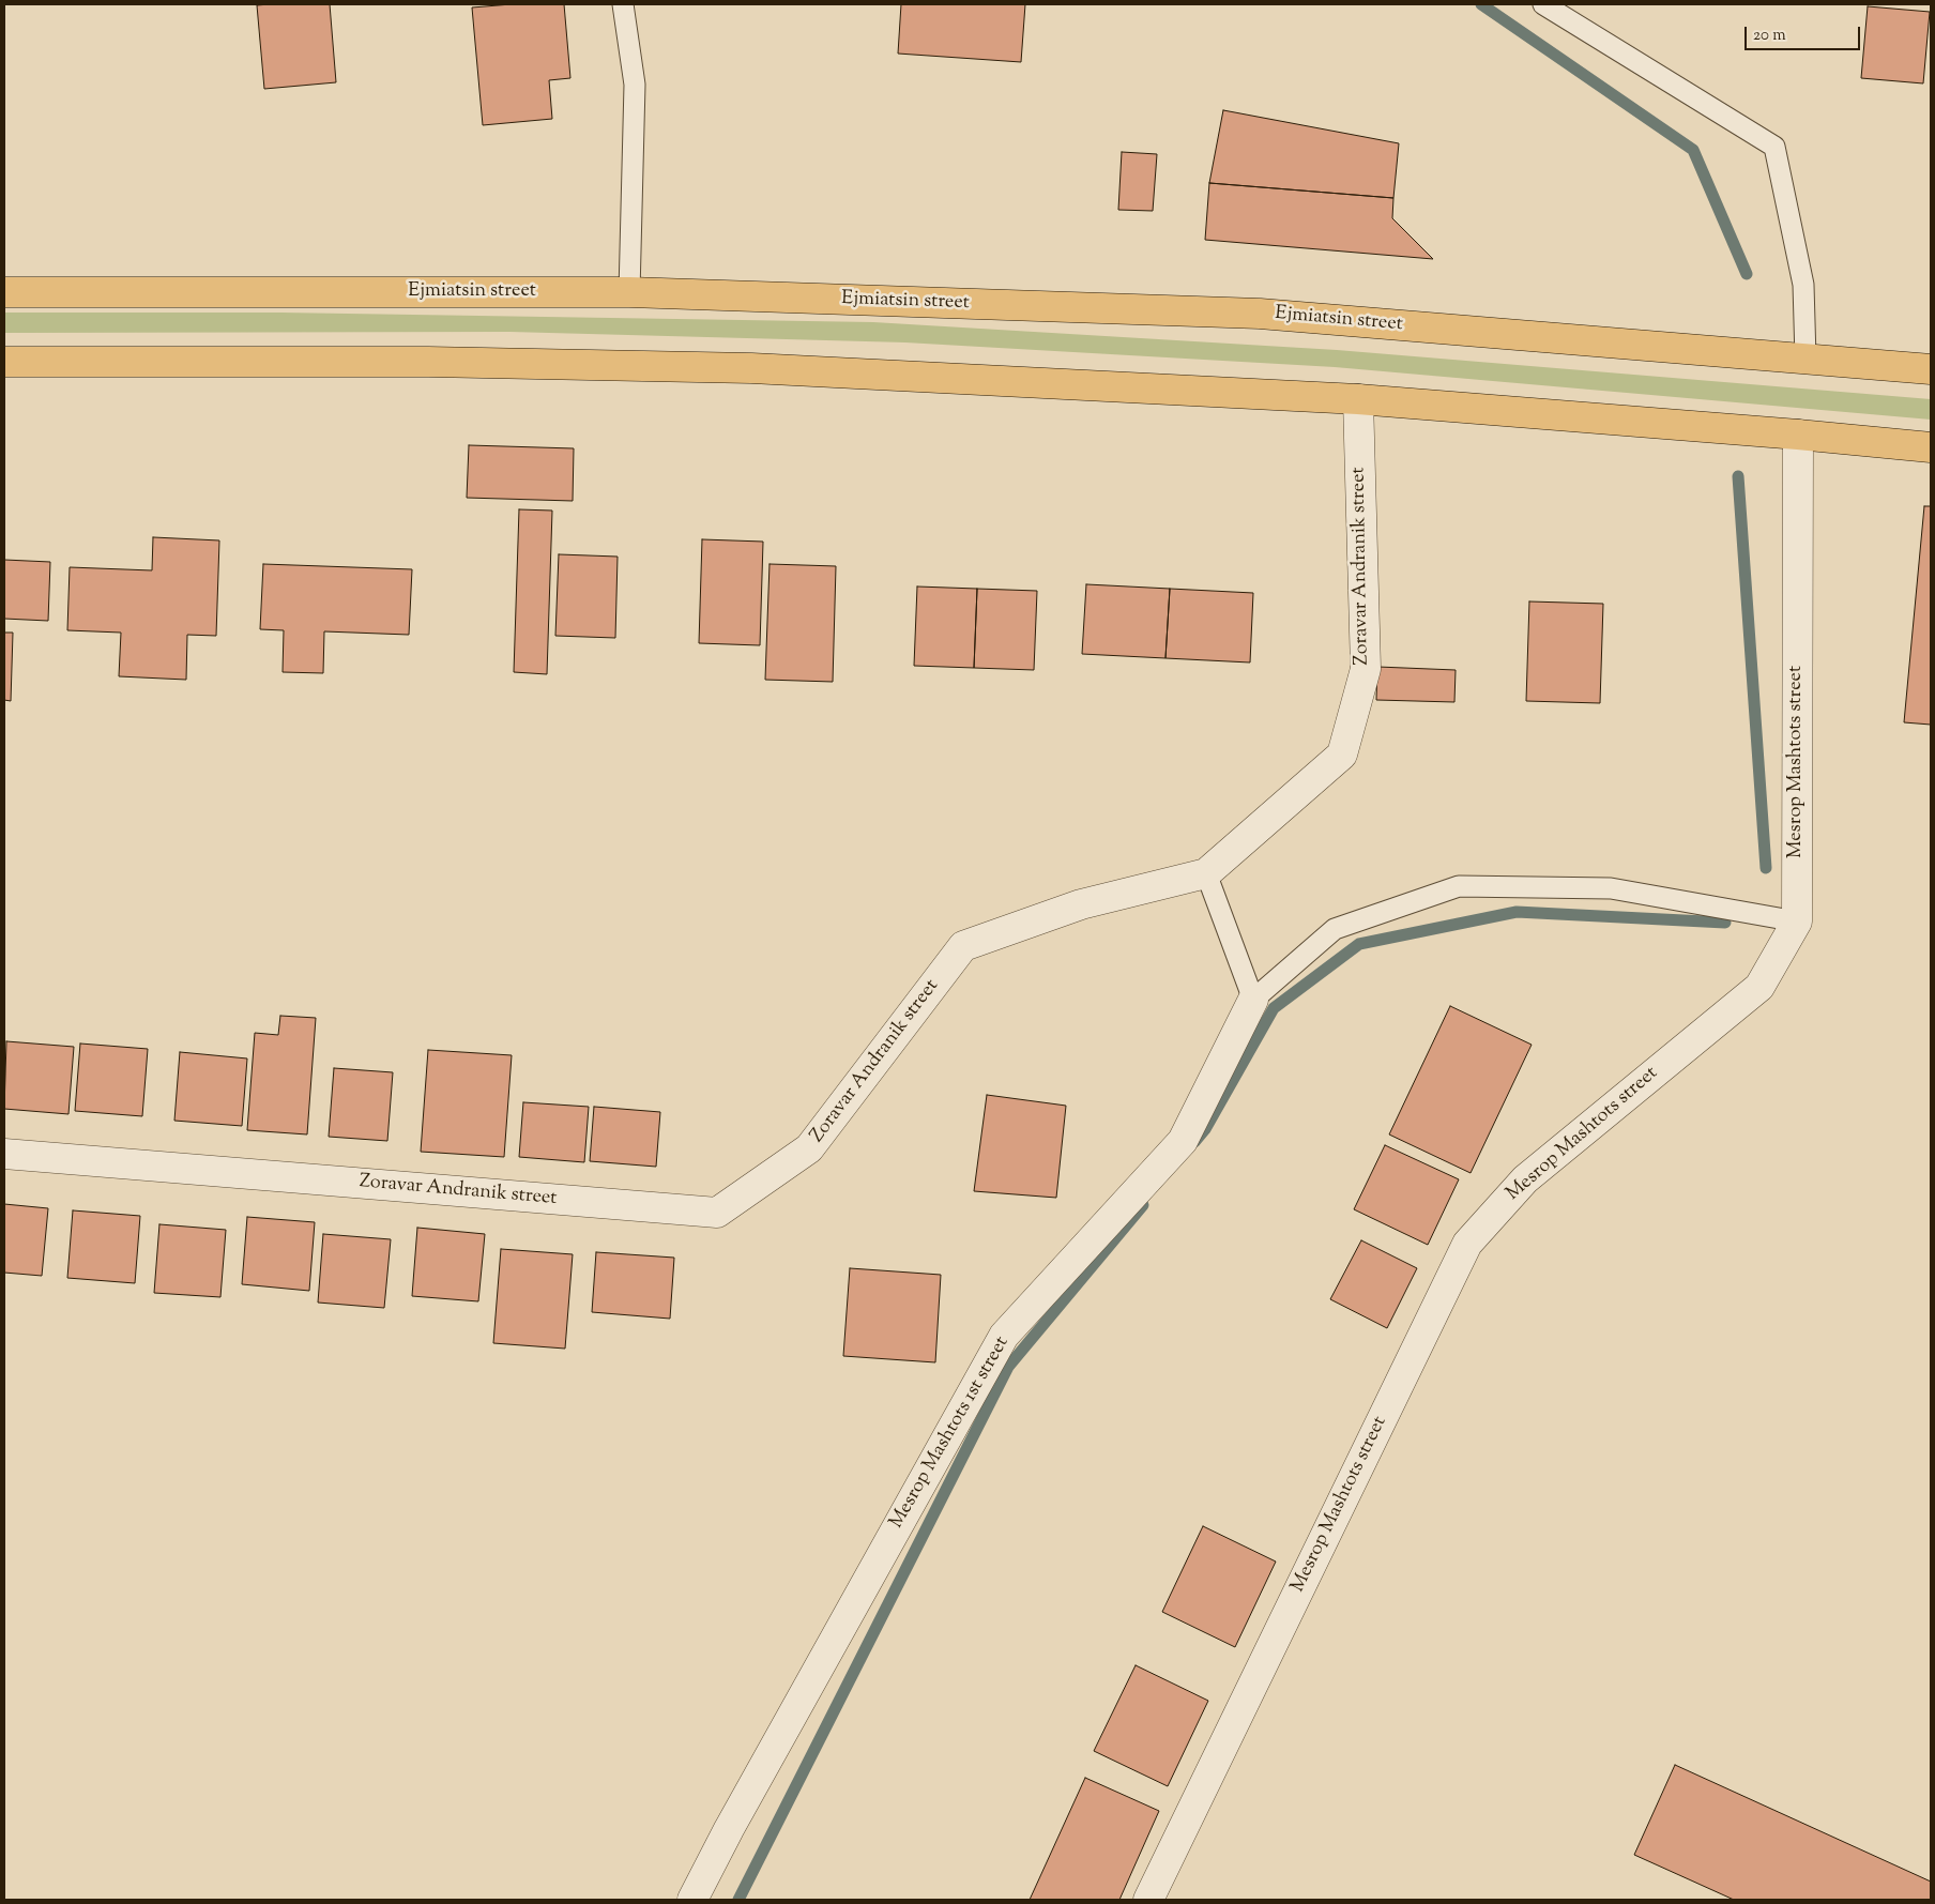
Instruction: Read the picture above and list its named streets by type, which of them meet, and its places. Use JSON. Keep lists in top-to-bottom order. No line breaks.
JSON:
{"streets":{"highway":["Ejmiatsin street"],"street":["Zoravar Andranik street","Mesrop Mashtots street","Mesrop Mashtots 1st street"]},"scale_bar":"20 m"}
